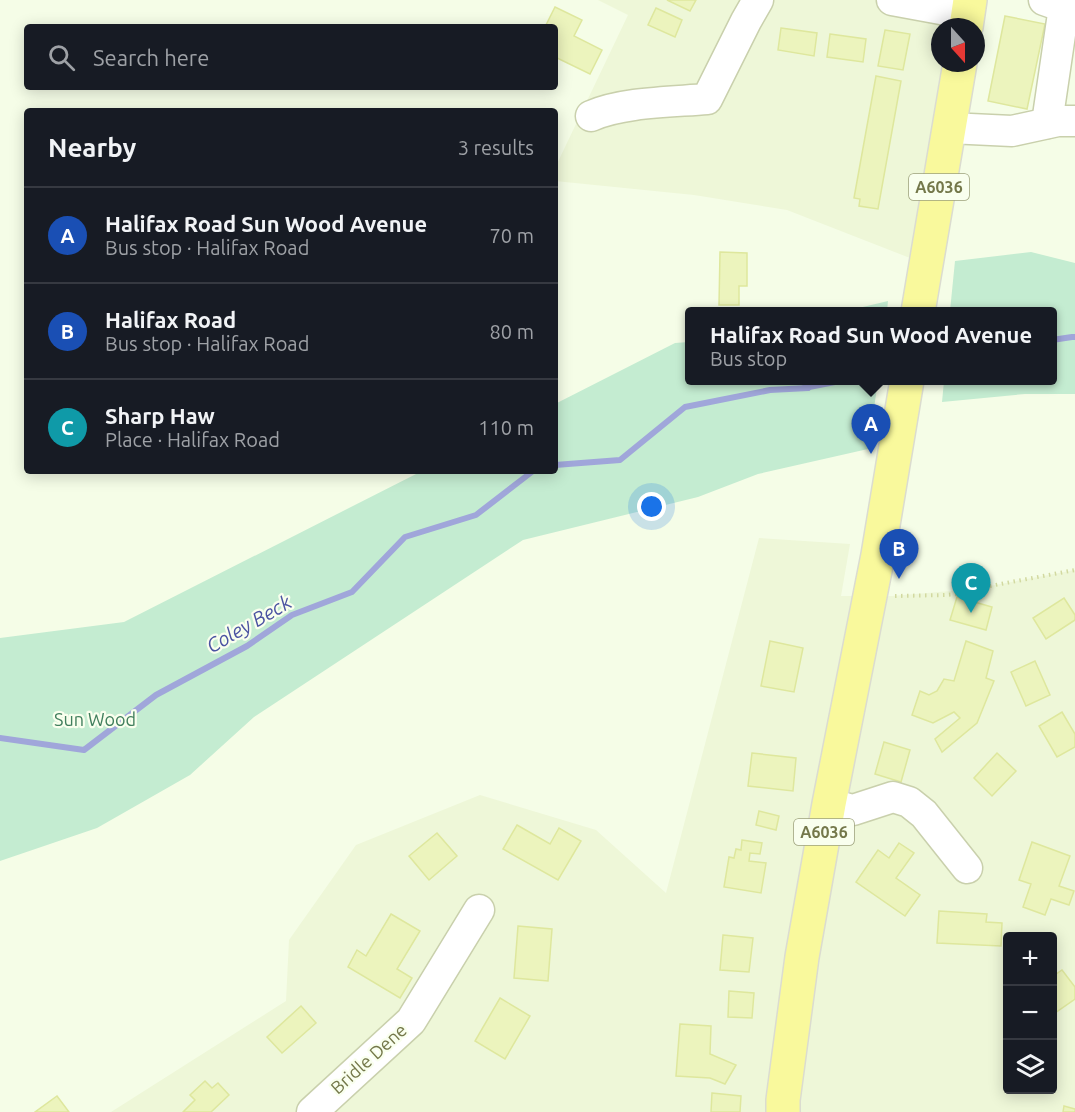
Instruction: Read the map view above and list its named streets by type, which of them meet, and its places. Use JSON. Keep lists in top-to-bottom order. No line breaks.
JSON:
{"streets":{"highway":["A6036"],"street":["Bridle Dene"]},"water":["Coley Beck"],"parks":["Sun Wood"],"north":"bottom","page":{"search":"Search here","heading":["Nearby","3 results"],"list":[{"mark":"A","name":"Halifax Road Sun Wood Avenue","note":"Bus stop · Halifax Road","value":"70 m"},{"mark":"B","name":"Halifax Road","note":"Bus stop · Halifax Road","value":"80 m"},{"mark":"C","name":"Sharp Haw","note":"Place · Halifax Road","value":"110 m"}],"popup":["Halifax Road Sun Wood Avenue","Bus stop"],"pins":["A","B","C"],"map_buttons":["+","−"]}}
